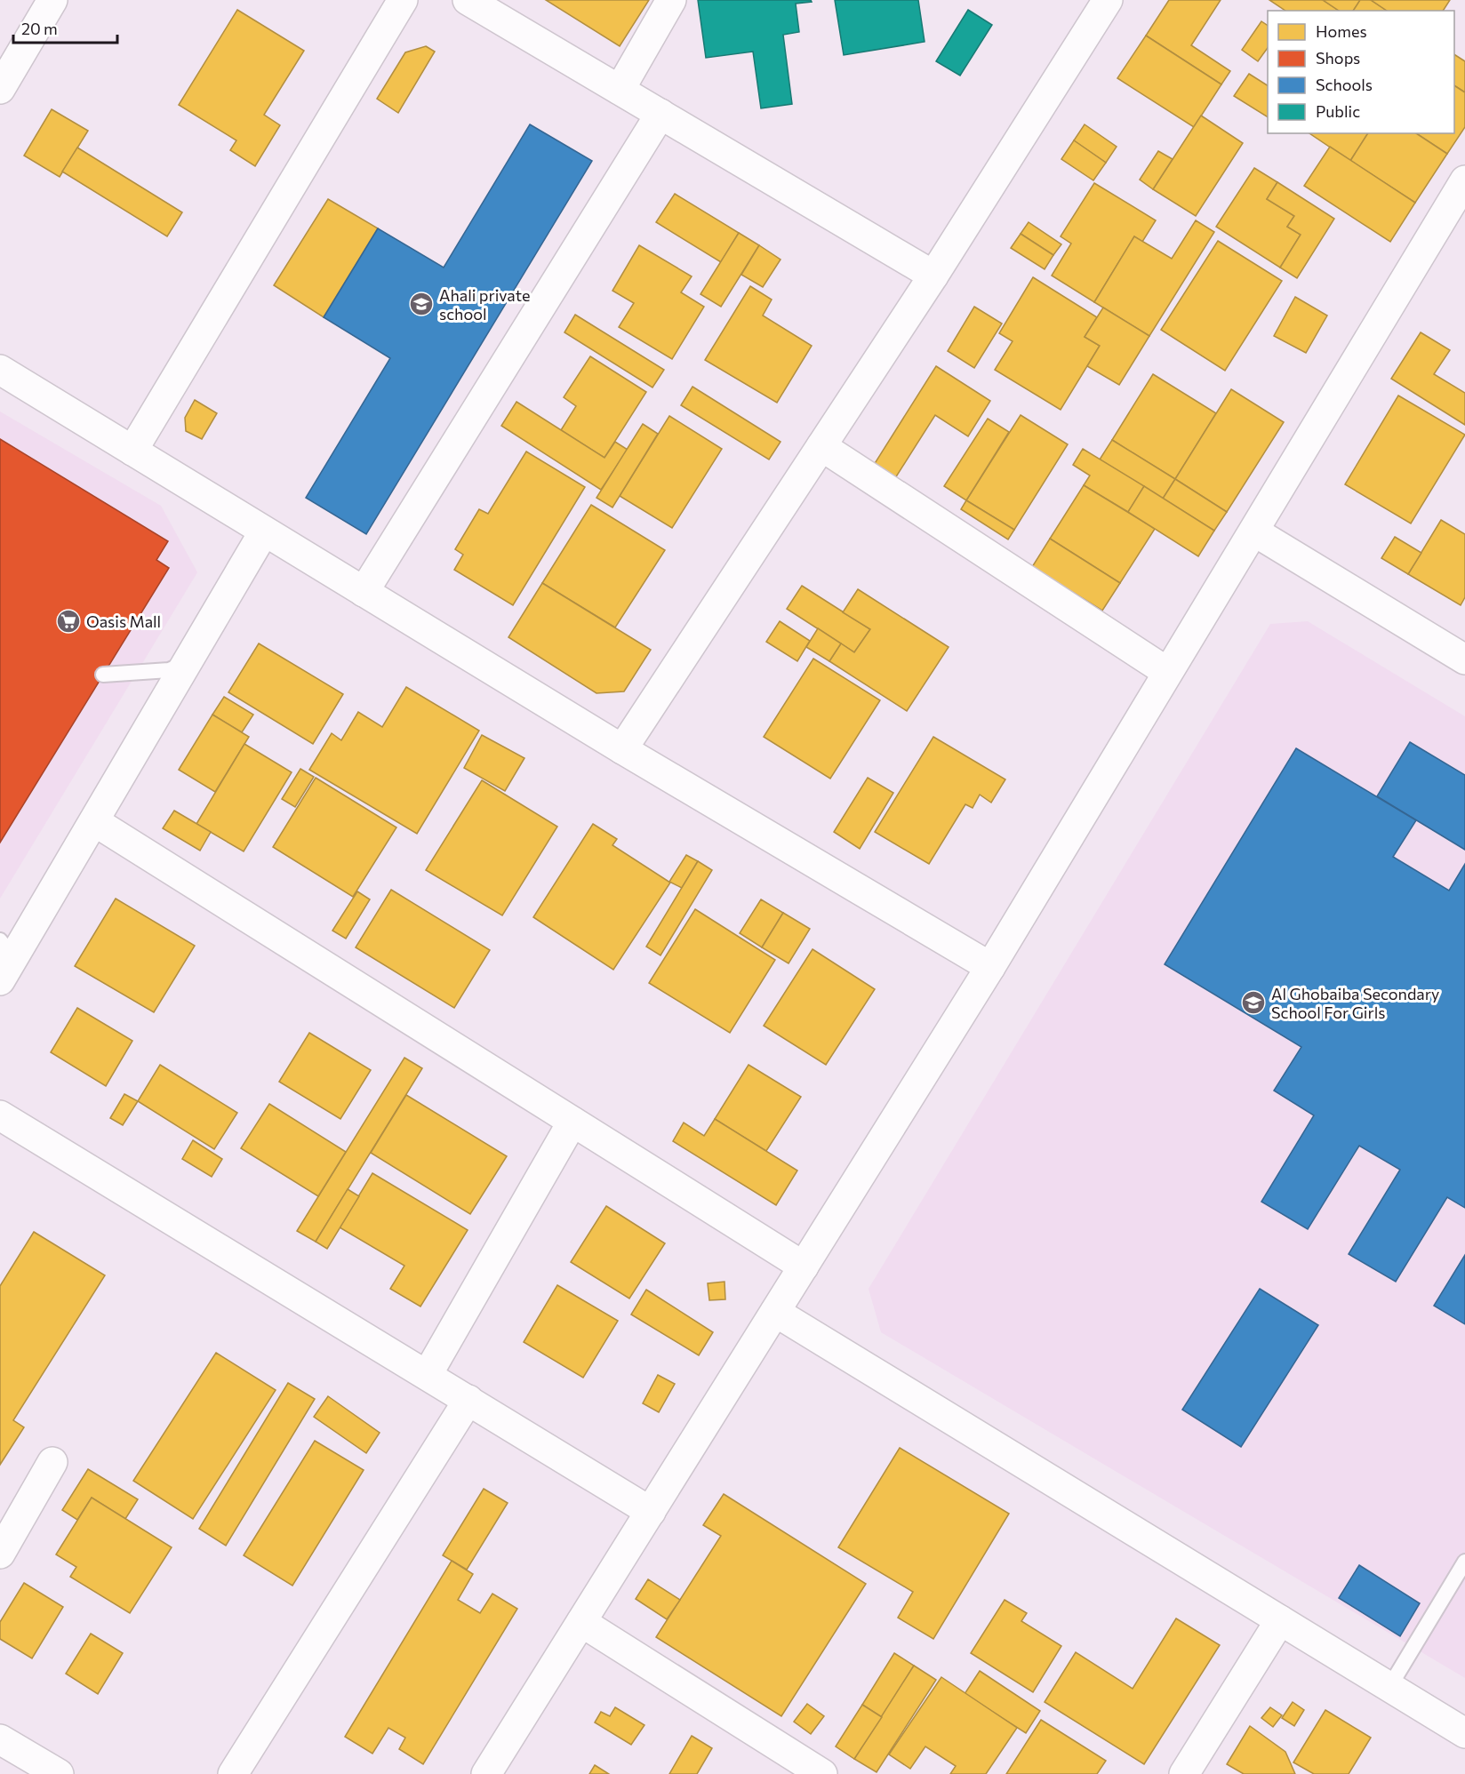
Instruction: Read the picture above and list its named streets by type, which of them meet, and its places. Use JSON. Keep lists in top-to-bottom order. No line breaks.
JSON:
{"places":{"school or university":["Ahali private school","Al Ghobaiba Secondary School For Girls"],"supermarket":["Oasis Mall"]},"legend":["Homes","Shops","Schools","Public"],"scale_bar":"20 m"}
